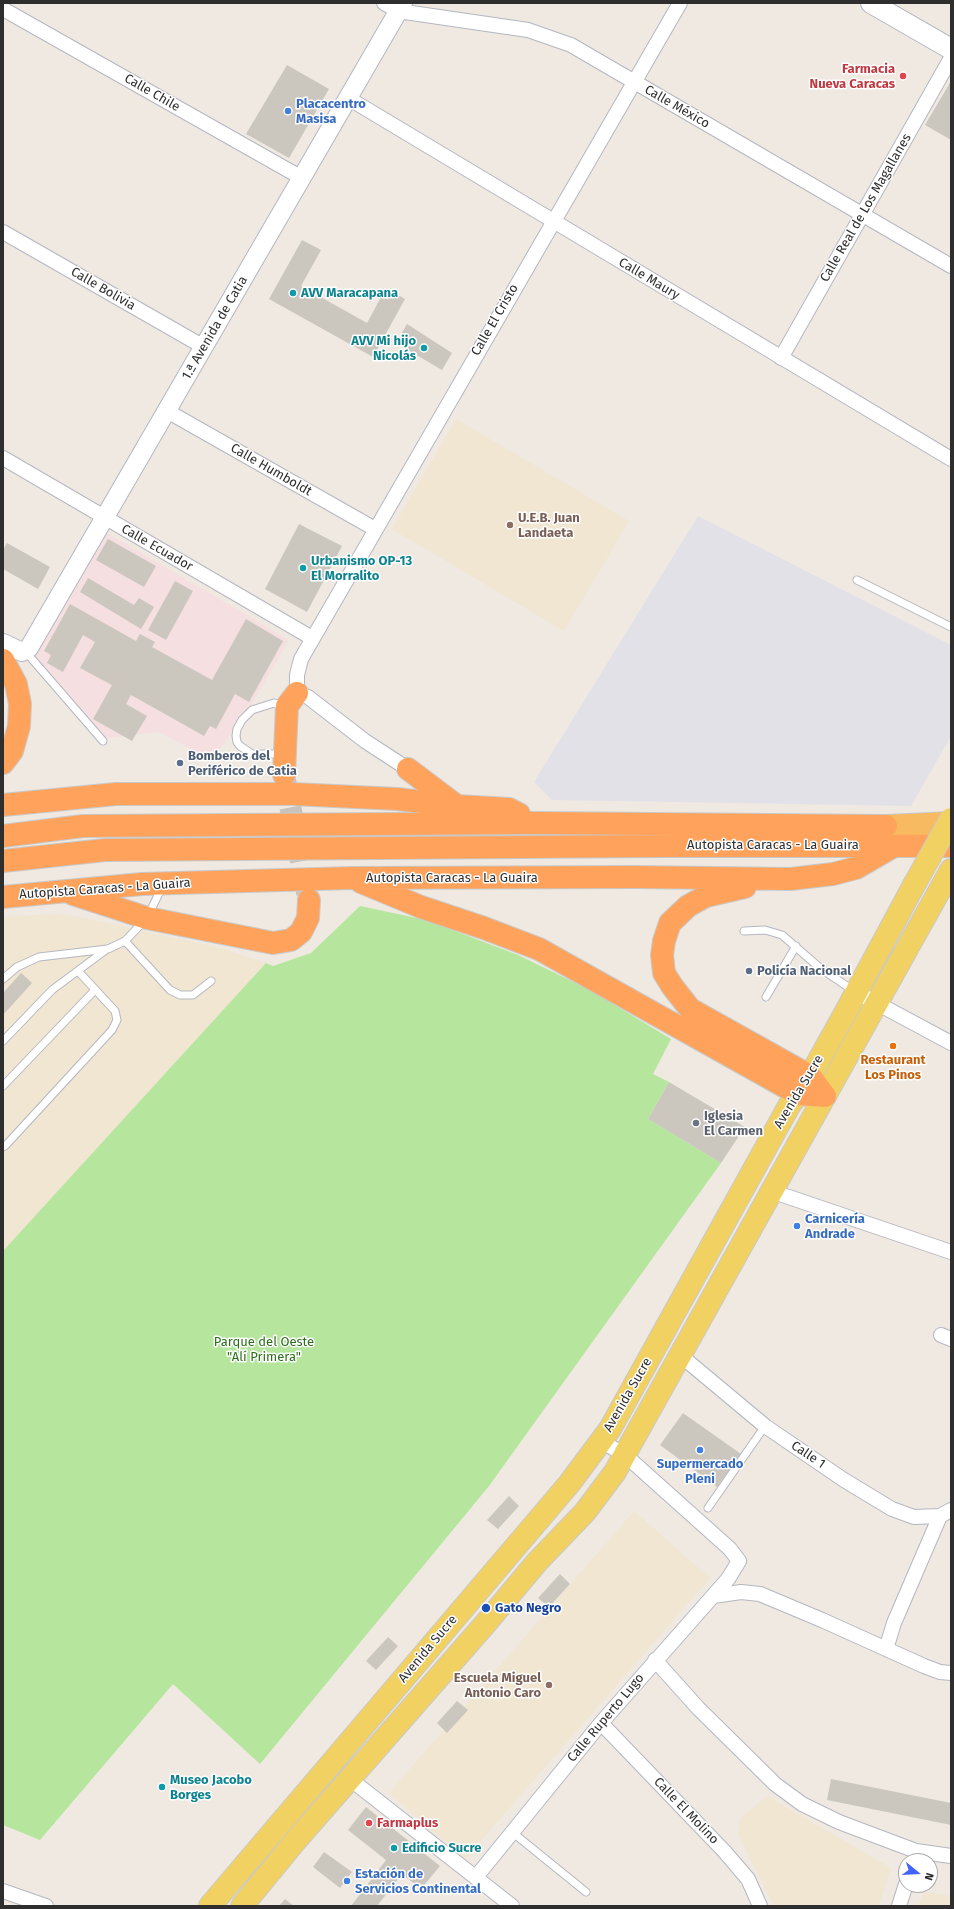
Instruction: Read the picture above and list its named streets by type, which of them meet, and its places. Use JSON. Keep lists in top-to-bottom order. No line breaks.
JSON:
{"streets":{"highway":["Autopista Caracas - La Guaira"],"main road":["Avenida Sucre"],"street":["Calle Chile","Calle México","Calle Real de Los Magallanes","Calle Maury","Calle Bolivia","Calle El Cristo","1.ª Avenida de Catia","Calle Humboldt","Calle Ecuador","Calle 1","Calle Ruperto Lugo","Calle El Molino"]},"crossings":[["Calle Chile","1.ª Avenida de Catia"],["Calle México","Calle Real de Los Magallanes"],["Calle México","Calle El Cristo"],["Calle México","1.ª Avenida de Catia"],["Calle Real de Los Magallanes","Calle Maury"],["Calle Maury","Calle El Cristo"],["Calle Maury","1.ª Avenida de Catia"],["Calle Bolivia","1.ª Avenida de Catia"],["Calle El Cristo","Calle Humboldt"],["Calle El Cristo","Calle Ecuador"],["1.ª Avenida de Catia","Calle Humboldt"],["1.ª Avenida de Catia","Calle Ecuador"],["Avenida Sucre","Calle 1"],["Avenida Sucre","Calle Ruperto Lugo"],["Calle Ruperto Lugo","Calle El Molino"]],"parks":["Parque del Oeste \"Alí Primera\""],"places":["Farmacia Nueva Caracas","Placacentro Masisa","AVV Maracapana","AVV Mi hijo Nicolás","U.E.B. Juan Landaeta","Urbanismo OP-13 El Morralito","Bomberos del Periférico de Catia","Policía Nacional","Restaurant Los Pinos","Iglesia El Carmen","Carnicería Andrade","Supermercado Pleni","Gato Negro","Escuela Miguel Antonio Caro","Museo Jacobo Borges","Farmaplus","Edificio Sucre","Estación de Servicios Continental"],"north":"right"}
